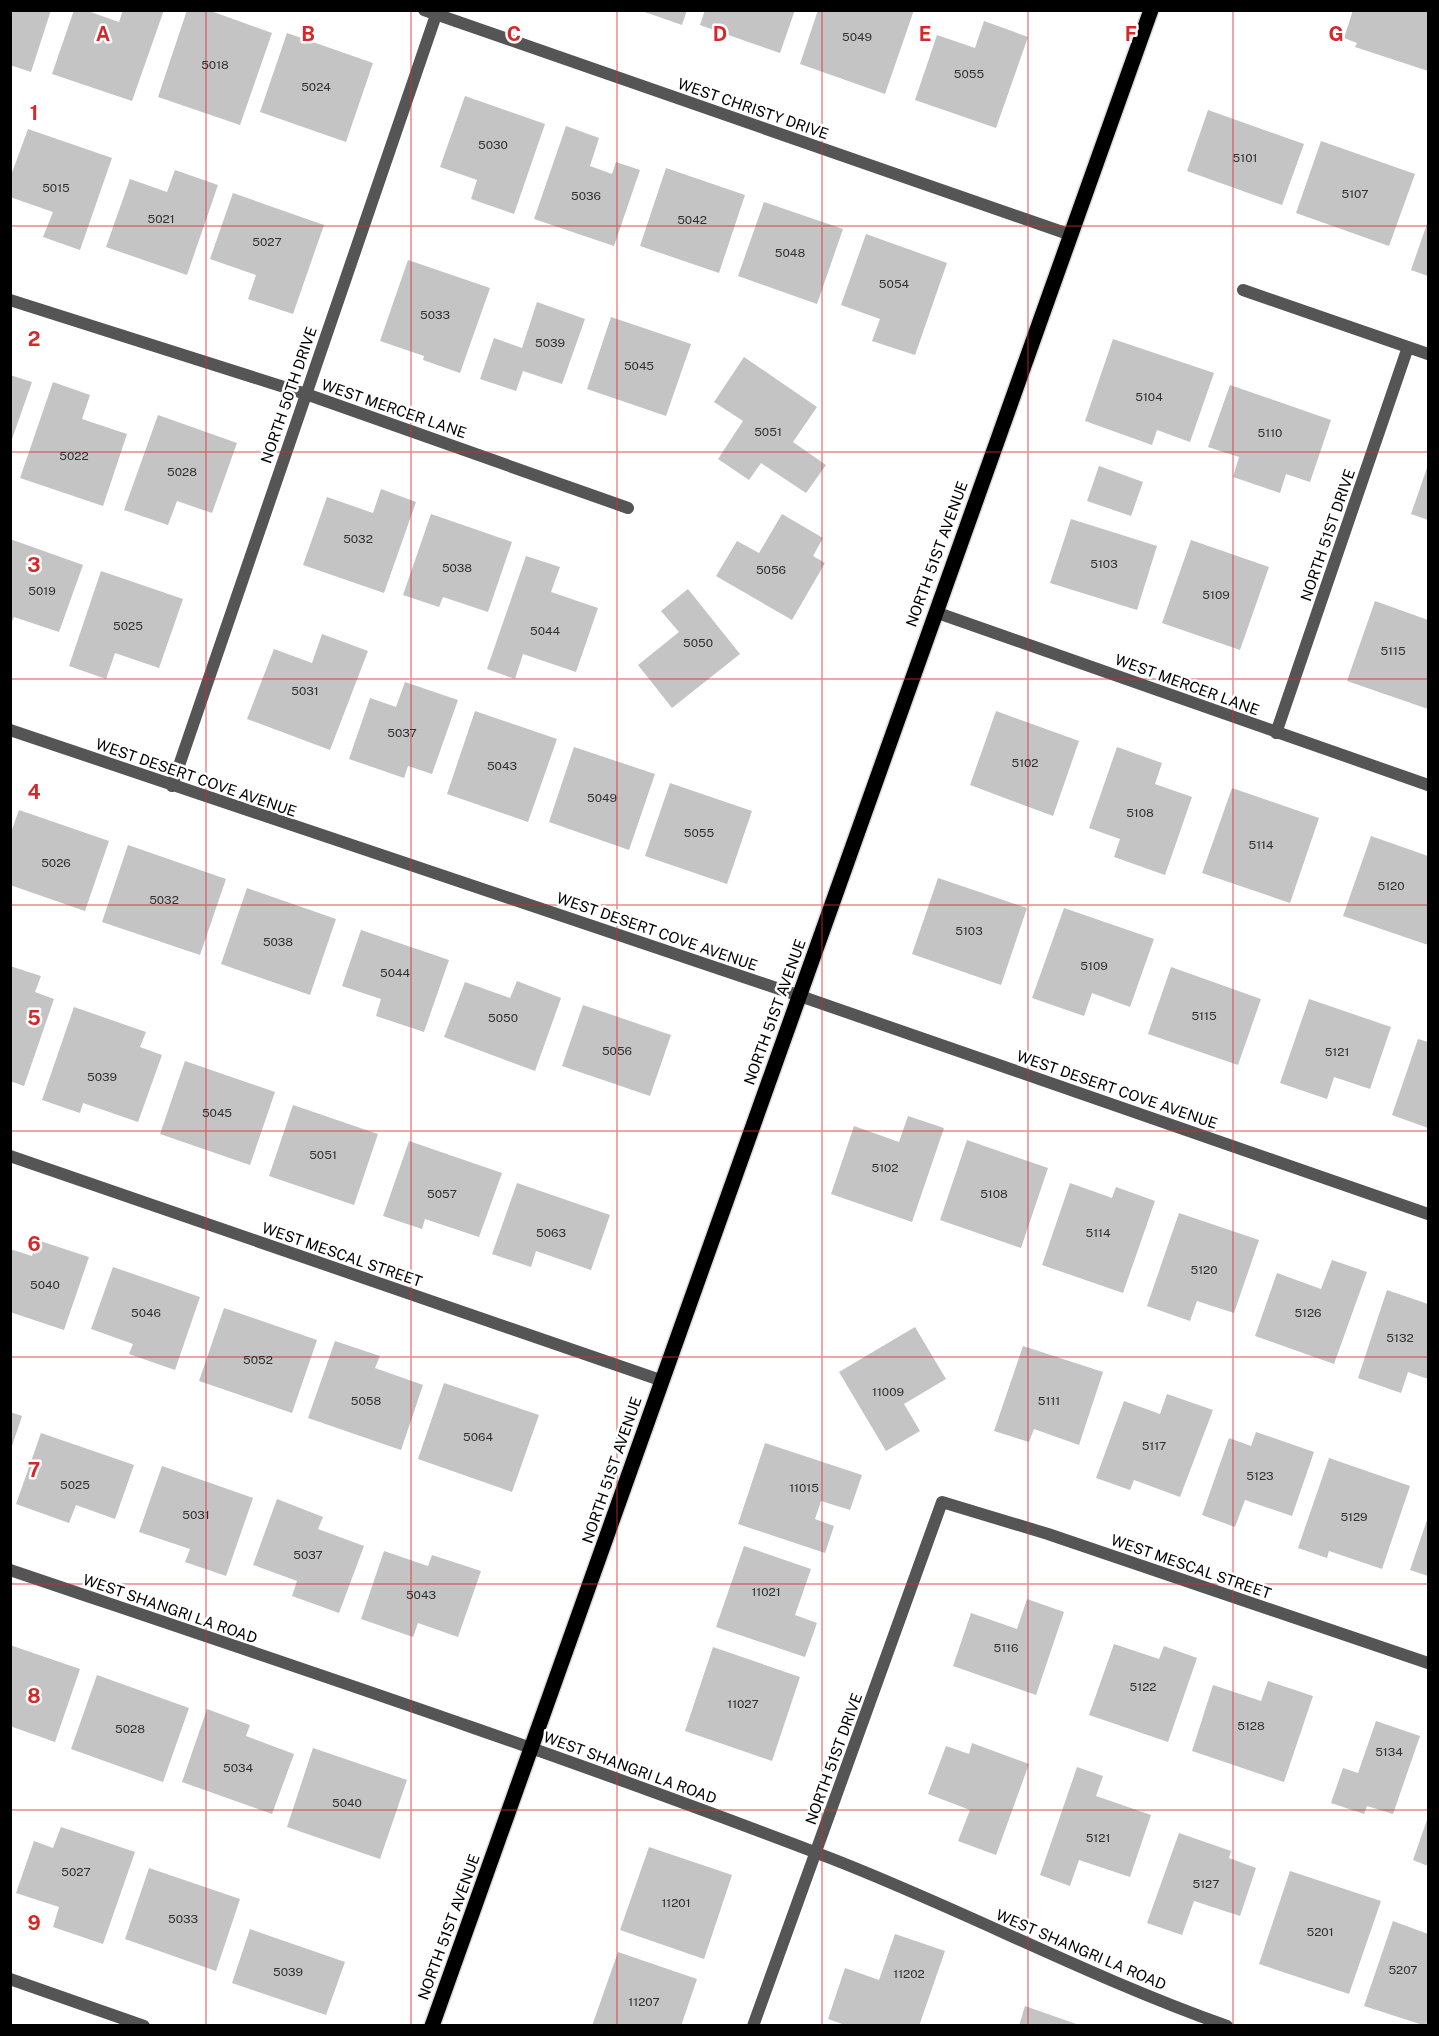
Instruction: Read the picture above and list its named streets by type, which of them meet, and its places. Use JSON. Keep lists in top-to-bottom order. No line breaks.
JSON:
{"streets":{"main road":["NORTH 51ST AVENUE"],"street":["WEST CHRISTY DRIVE","NORTH 50TH DRIVE","WEST MERCER LANE","NORTH 51ST DRIVE","WEST DESERT COVE AVENUE","WEST MESCAL STREET","WEST SHANGRI LA ROAD"]},"crossings":[["WEST CHRISTY DRIVE","NORTH 50TH DRIVE"],["WEST CHRISTY DRIVE","NORTH 51ST AVENUE"],["NORTH 50TH DRIVE","WEST MERCER LANE"],["NORTH 50TH DRIVE","WEST DESERT COVE AVENUE"],["WEST MERCER LANE","NORTH 51ST DRIVE"],["WEST MERCER LANE","NORTH 51ST AVENUE"],["NORTH 51ST DRIVE","WEST MESCAL STREET"],["NORTH 51ST DRIVE","WEST SHANGRI LA ROAD"],["NORTH 51ST AVENUE","WEST DESERT COVE AVENUE"],["NORTH 51ST AVENUE","WEST MESCAL STREET"],["NORTH 51ST AVENUE","WEST SHANGRI LA ROAD"]],"house_numbers":["5049","5018","5055","5024","5030","5101","5015","5107","5036","5021","5042","5027","5048","5054","5033","5039","5045","5104","5051","5110","5022","5028","5032","5103","5038","5056","5019","5109","5025","5044","5050","5115","5031","5037","5102","5043","5049","5108","5055","5114","5026","5120","5032","5103","5038","5109","5044","5115","5050","5056","5121","5039","5045","5051","5102","5057","5108","5063","5114","5120","5040","5046","5126","5132","5052","11009","5058","5111","5064","5117","5123","5025","11015","5031","5129","5037","11021","5043","5116","5122","11027","5128","5028","5134","5034","5040","5121","5027","5127","11201","5033","5201","5207","5039","11202","11207"],"grid":{"columns":["A","B","C","D","E","F","G"],"rows":["1","2","3","4","5","6","7","8","9"]}}
